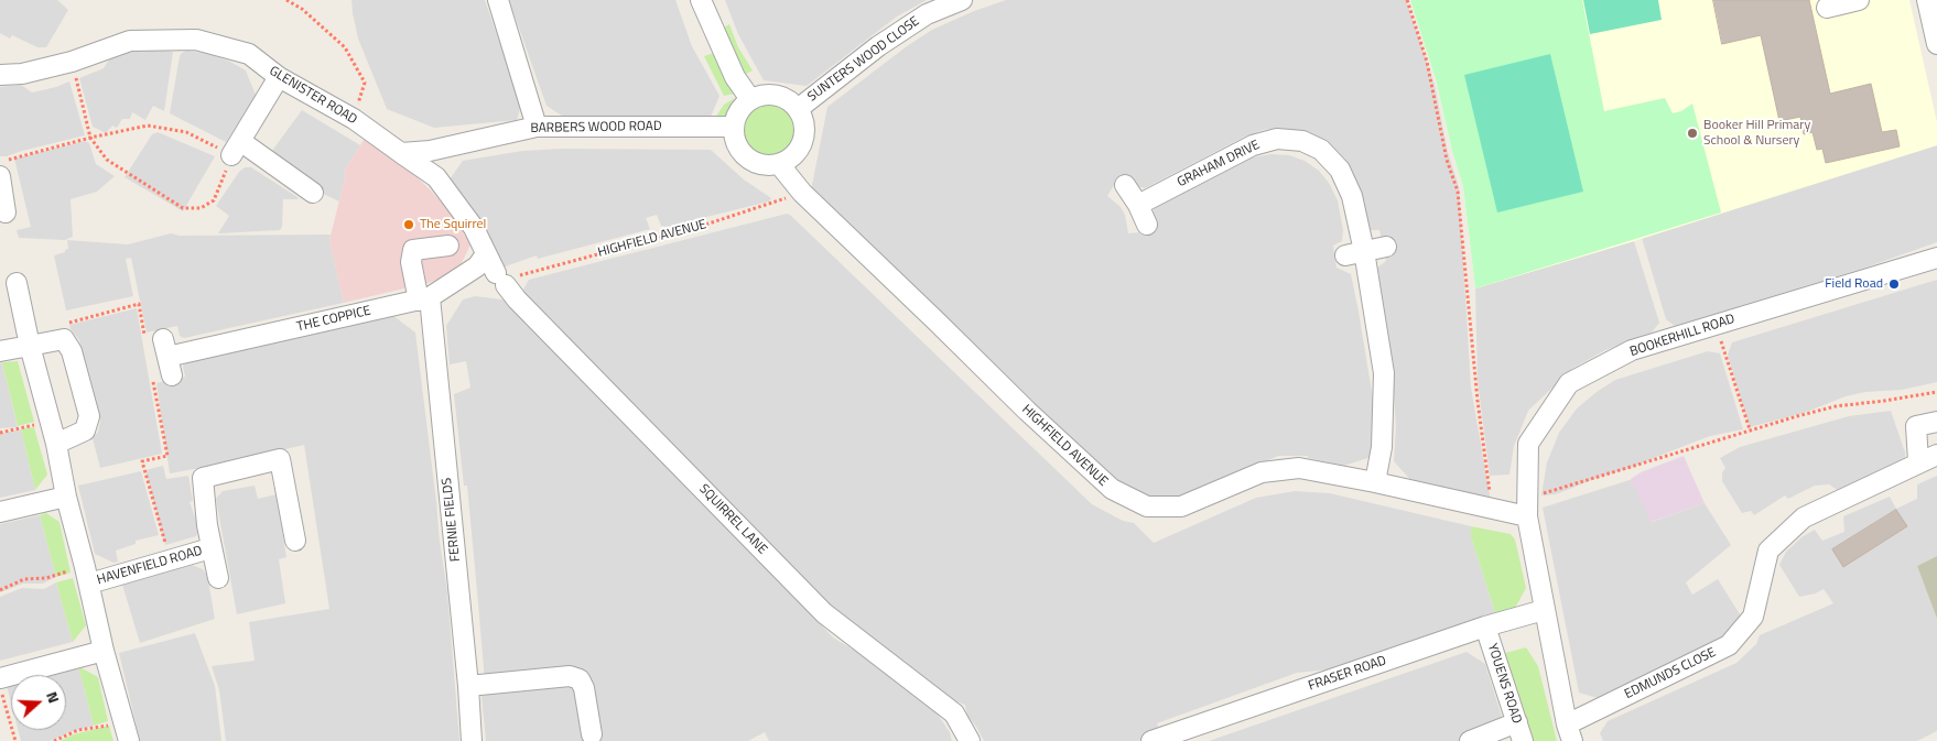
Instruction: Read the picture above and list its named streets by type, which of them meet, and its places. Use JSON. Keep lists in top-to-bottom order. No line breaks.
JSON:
{"streets":{"street":["SUNTERS WOOD CLOSE","GLENISTER ROAD","BARBERS WOOD ROAD","GRAHAM DRIVE","HIGHFIELD AVENUE","THE COPPICE","BOOKERHILL ROAD","FERNIE FIELDS","SQUIRREL LANE","HAVENFIELD ROAD","FRASER ROAD","EDMUNDS CLOSE","YOUENS ROAD"]},"crossings":[["SUNTERS WOOD CLOSE","BARBERS WOOD ROAD"],["SUNTERS WOOD CLOSE","HIGHFIELD AVENUE"],["GLENISTER ROAD","BARBERS WOOD ROAD"],["GLENISTER ROAD","SQUIRREL LANE"],["BARBERS WOOD ROAD","HIGHFIELD AVENUE"],["BARBERS WOOD ROAD","SQUIRREL LANE"],["GRAHAM DRIVE","HIGHFIELD AVENUE"],["HIGHFIELD AVENUE","BOOKERHILL ROAD"],["HIGHFIELD AVENUE","SQUIRREL LANE"],["THE COPPICE","FERNIE FIELDS"],["THE COPPICE","SQUIRREL LANE"],["BOOKERHILL ROAD","FRASER ROAD"],["BOOKERHILL ROAD","EDMUNDS CLOSE"],["FRASER ROAD","YOUENS ROAD"]],"places":["Booker Hill Primary School & Nursery","The Squirrel","Field Road"],"north":"right"}
